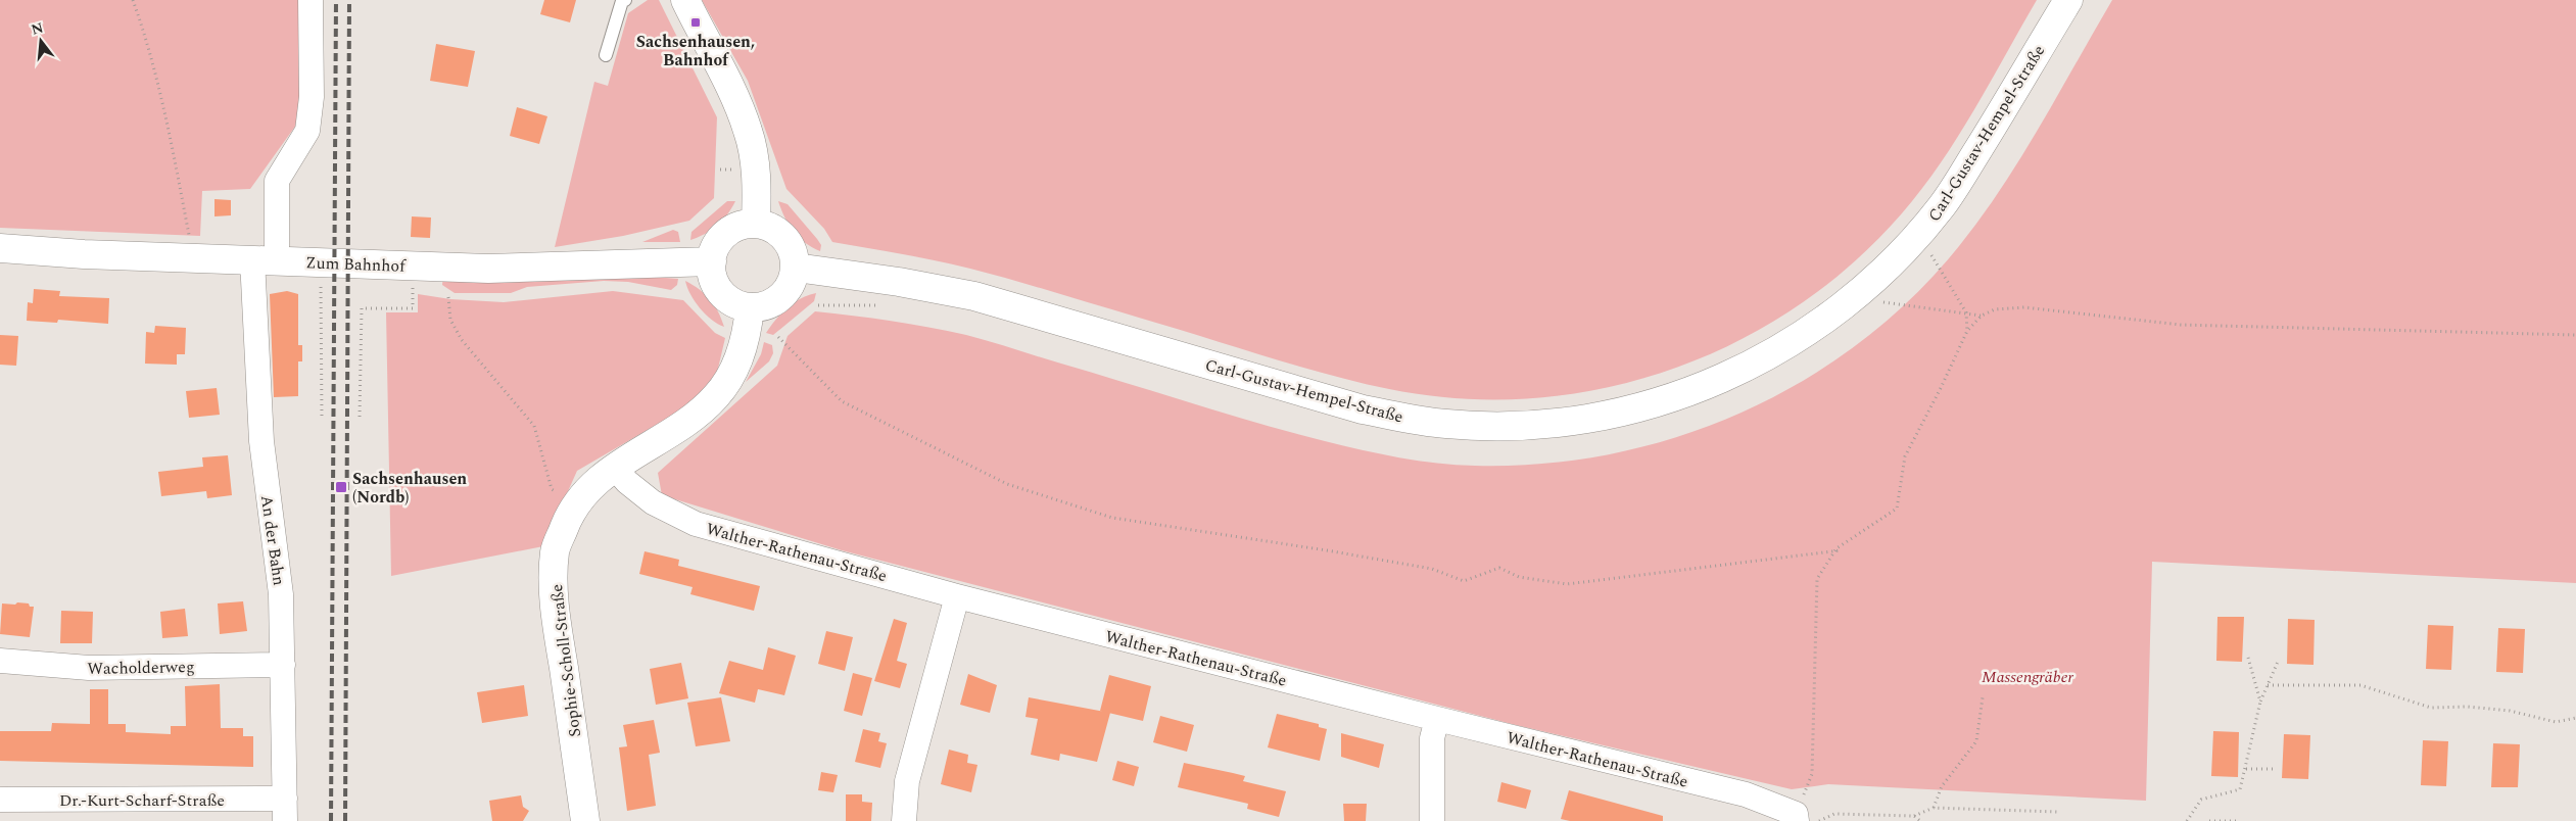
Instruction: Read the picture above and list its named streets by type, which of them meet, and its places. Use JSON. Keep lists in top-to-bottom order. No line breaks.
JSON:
{"streets":{"street":["Carl-Gustav-Hempel-Straße","Zum Bahnhof","An der Bahn","Walther-Rathenau-Straße","Sophie-Scholl-Straße","Wacholderweg","Dr.-Kurt-Scharf-Straße"]},"crossings":[["Carl-Gustav-Hempel-Straße","Zum Bahnhof"],["Carl-Gustav-Hempel-Straße","Sophie-Scholl-Straße"],["Zum Bahnhof","An der Bahn"],["Zum Bahnhof","Sophie-Scholl-Straße"],["An der Bahn","Wacholderweg"],["An der Bahn","Dr.-Kurt-Scharf-Straße"],["Walther-Rathenau-Straße","Sophie-Scholl-Straße"]],"parks":["Massengräber"],"places":{"transit":["Sachsenhausen, Bahnhof","Sachsenhausen (Nordb)"]},"north":"top"}
